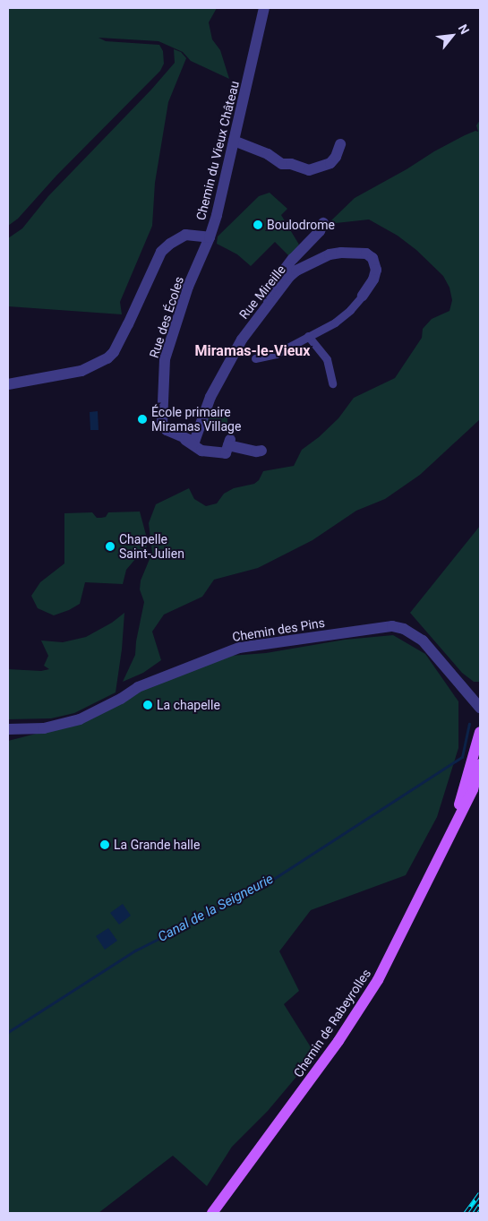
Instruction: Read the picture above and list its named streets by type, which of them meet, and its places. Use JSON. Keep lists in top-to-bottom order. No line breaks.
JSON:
{"streets":{"main road":["Chemin de Rabeyrolles"],"street":["Chemin du Vieux Château","Rue Mireille","Rue des Écoles","Chemin des Pins"]},"crossings":[["Chemin du Vieux Château","Rue des Écoles"],["Rue Mireille","Rue des Écoles"]],"districts":["Miramas-le-Vieux"],"water":["Canal de la Seigneurie"],"places":["Boulodrome","École primaire Miramas Village","Chapelle Saint-Julien","La chapelle","La Grande halle"],"north":"top right"}
